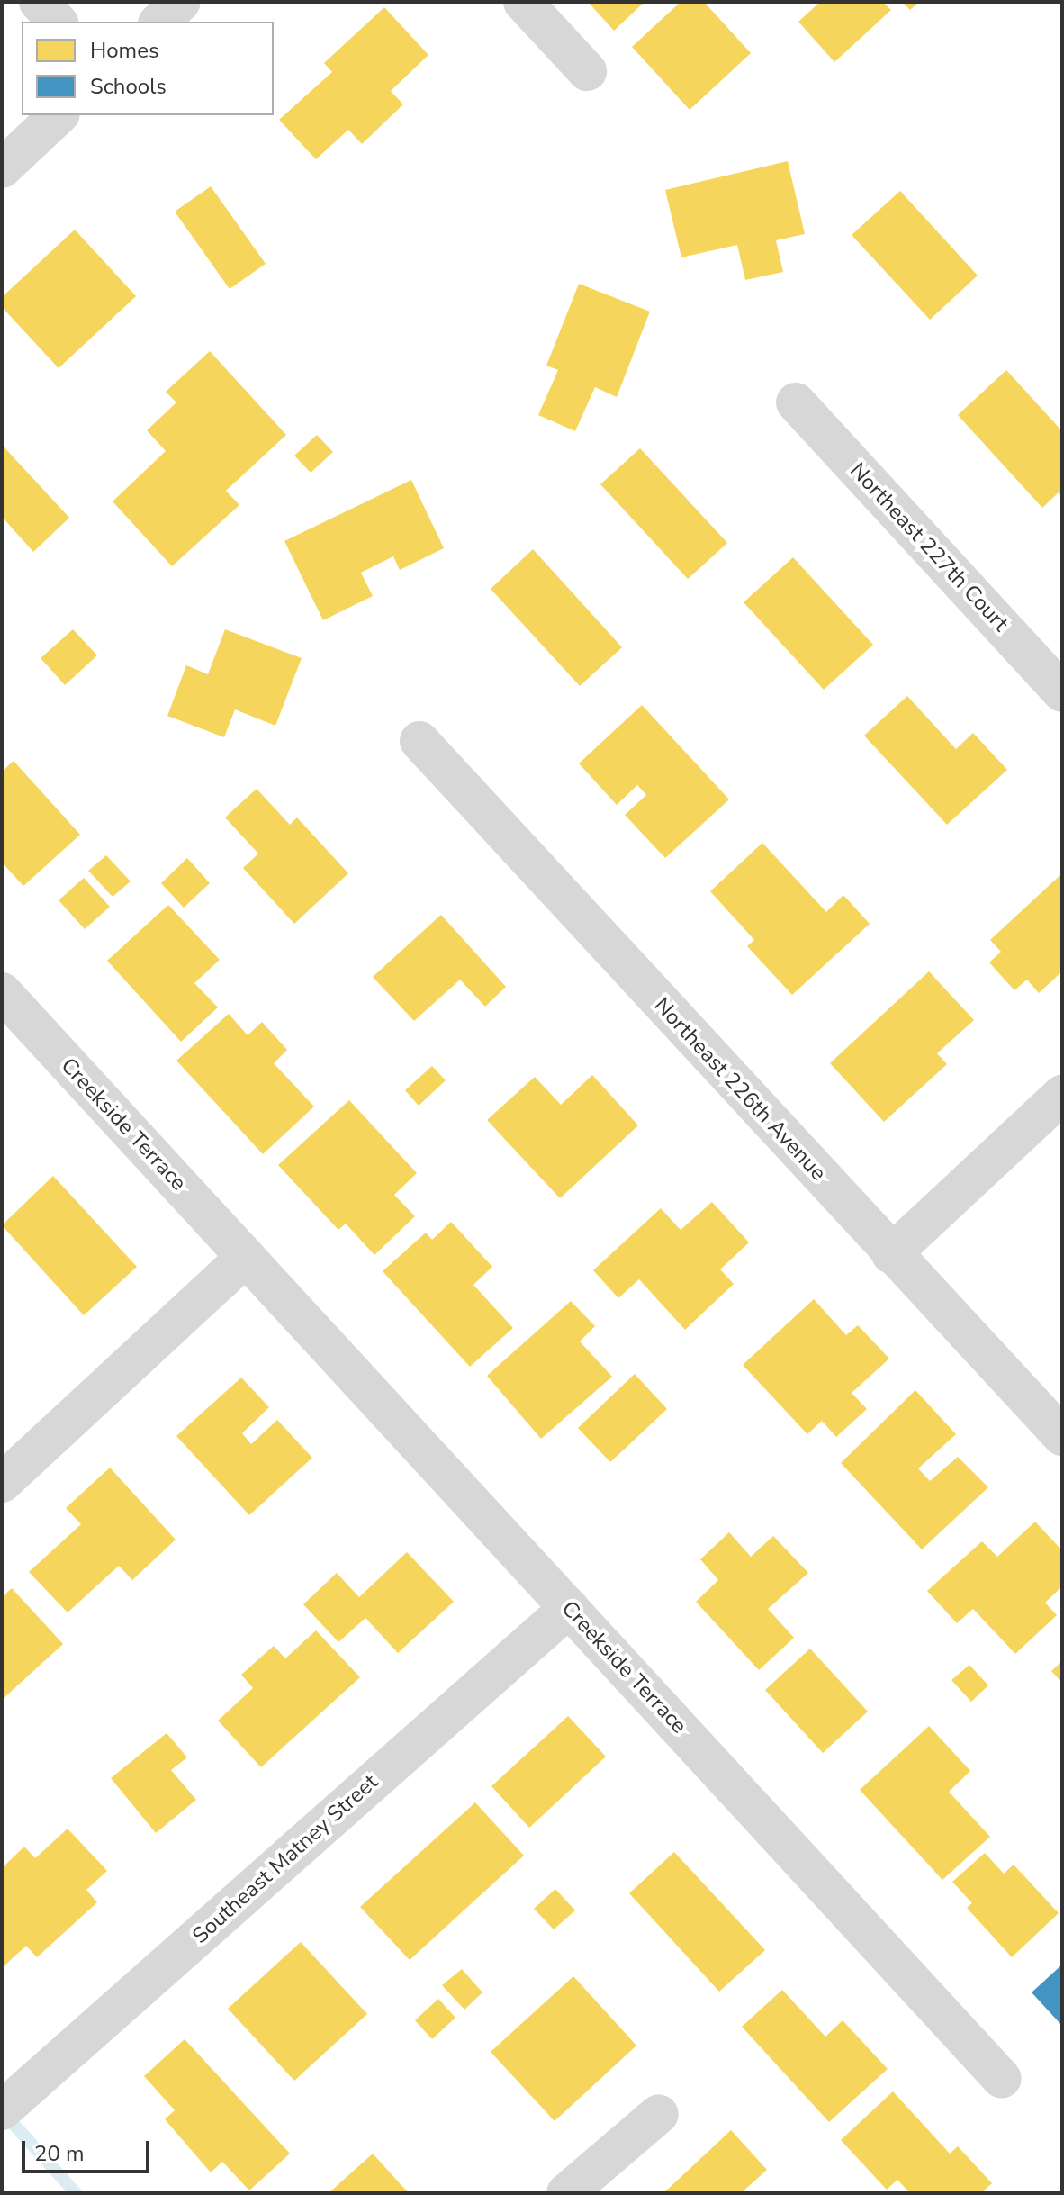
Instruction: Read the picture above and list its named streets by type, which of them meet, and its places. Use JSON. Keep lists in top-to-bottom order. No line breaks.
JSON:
{"streets":{"street":["Northeast 227th Court","Northeast 226th Avenue","Creekside Terrace","Southeast Matney Street"]},"crossings":[["Creekside Terrace","Southeast Matney Street"]],"legend":["Homes","Schools"],"scale_bar":"20 m"}
